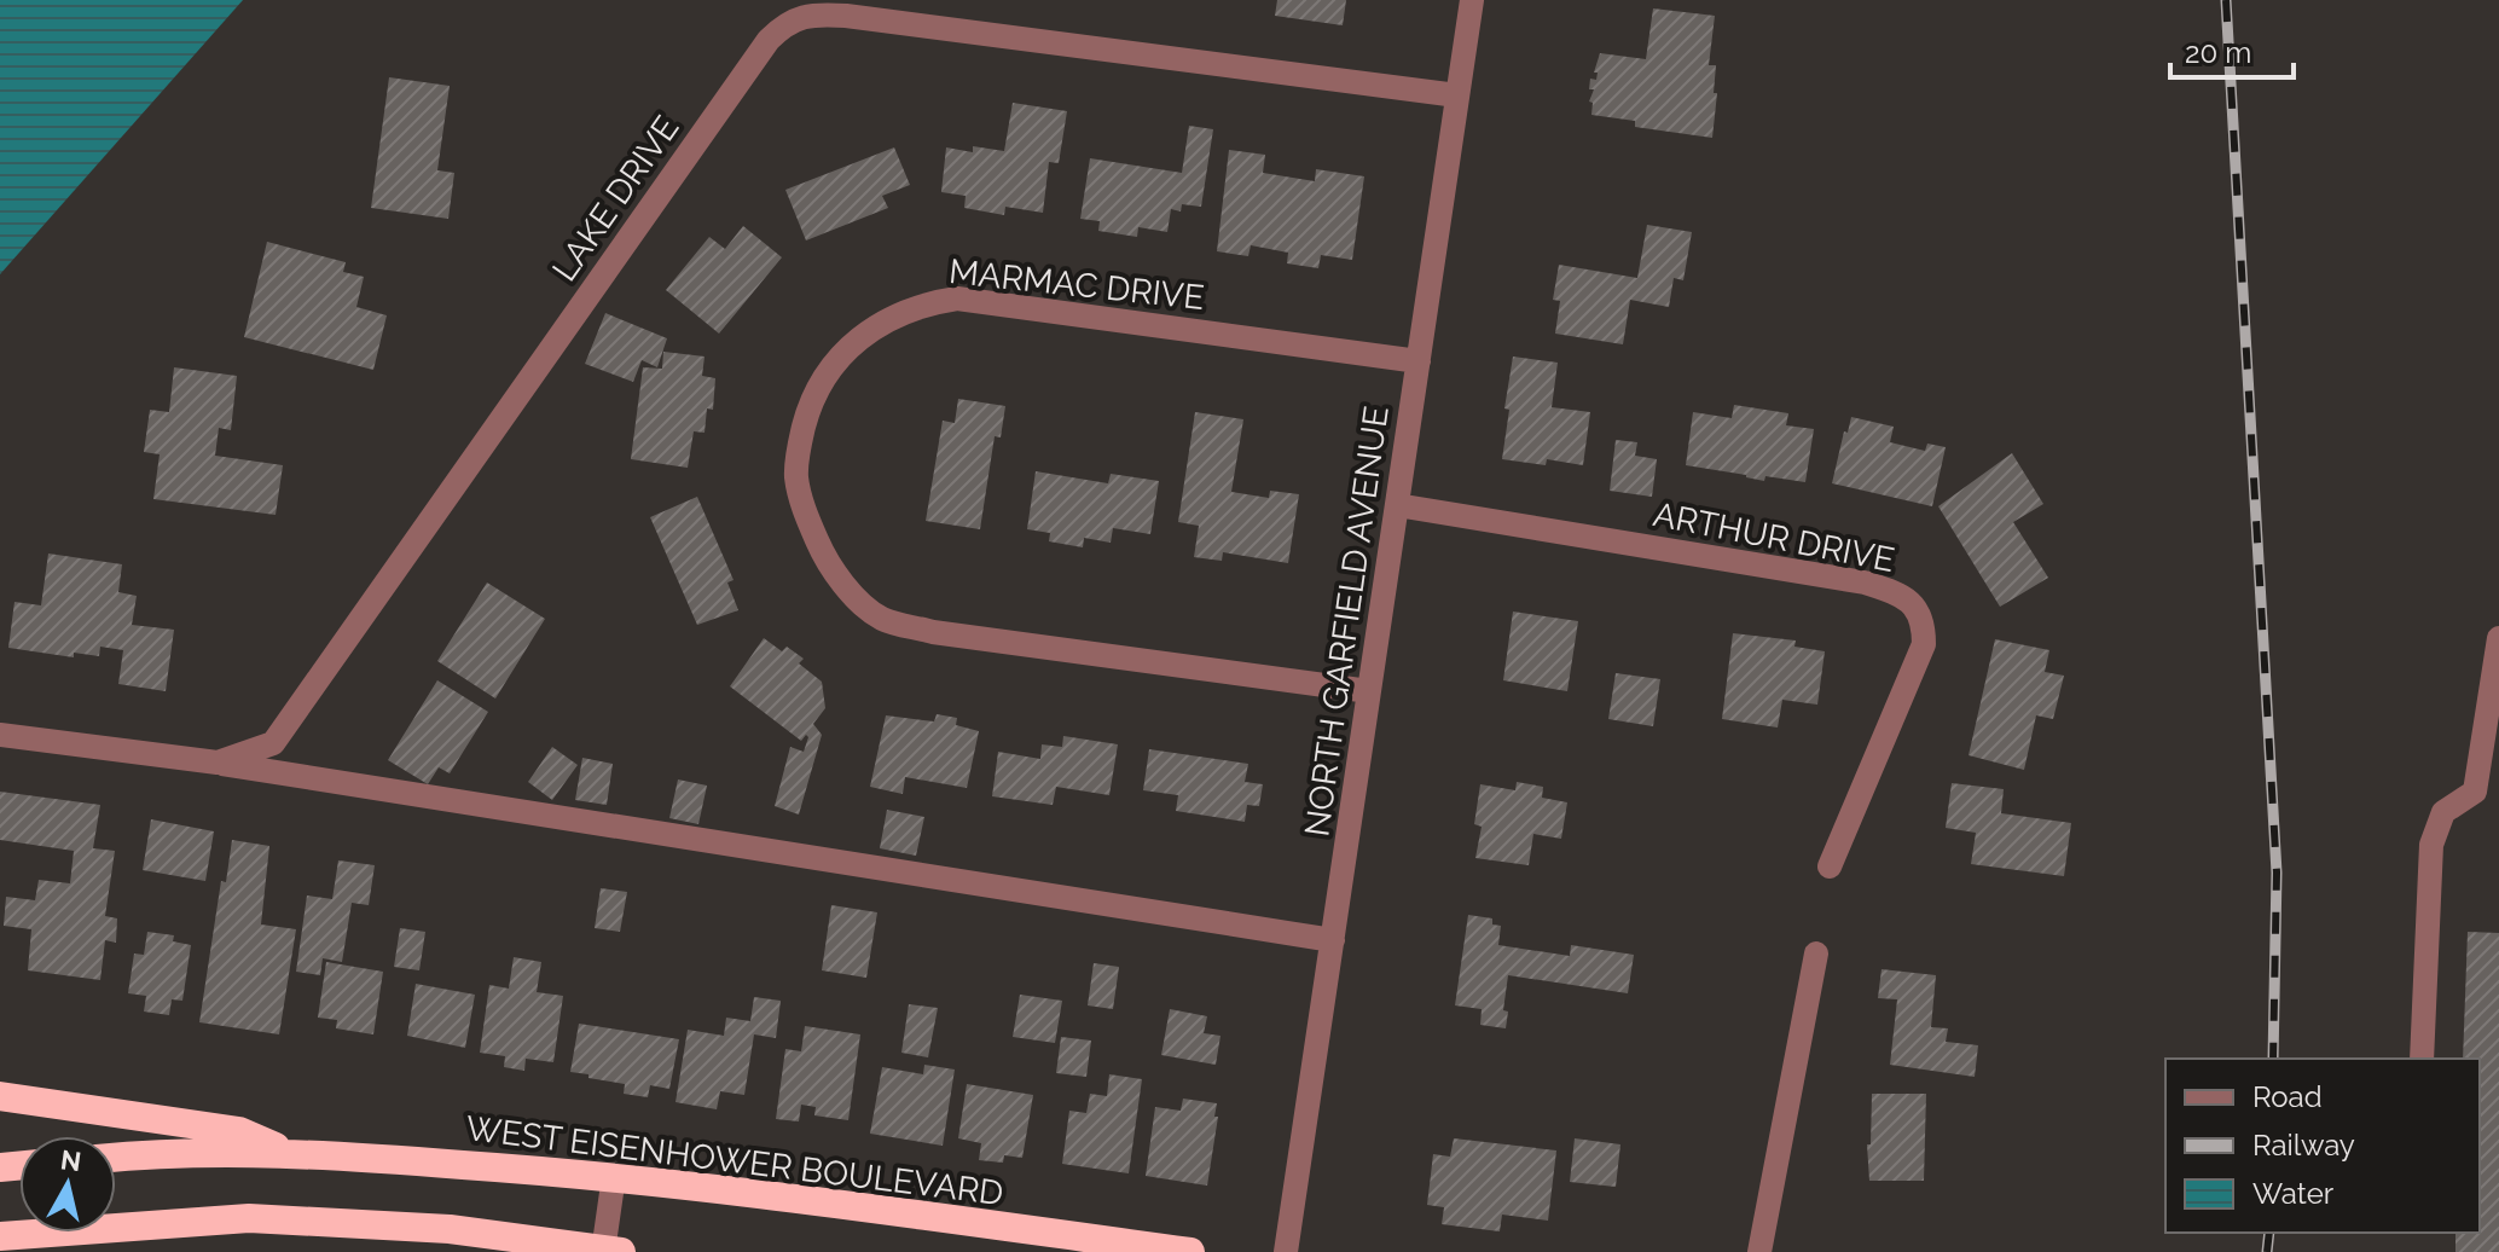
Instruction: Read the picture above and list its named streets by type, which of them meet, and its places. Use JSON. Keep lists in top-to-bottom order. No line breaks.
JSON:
{"streets":{"highway":["WEST EISENHOWER BOULEVARD"],"street":["LAKE DRIVE","MARMAC DRIVE","ARTHUR DRIVE","NORTH GARFIELD AVENUE"]},"crossings":[["LAKE DRIVE","NORTH GARFIELD AVENUE"],["MARMAC DRIVE","NORTH GARFIELD AVENUE"],["ARTHUR DRIVE","NORTH GARFIELD AVENUE"]],"legend":["Road","Railway","Water"],"scale_bar":"20 m","north":"top"}
